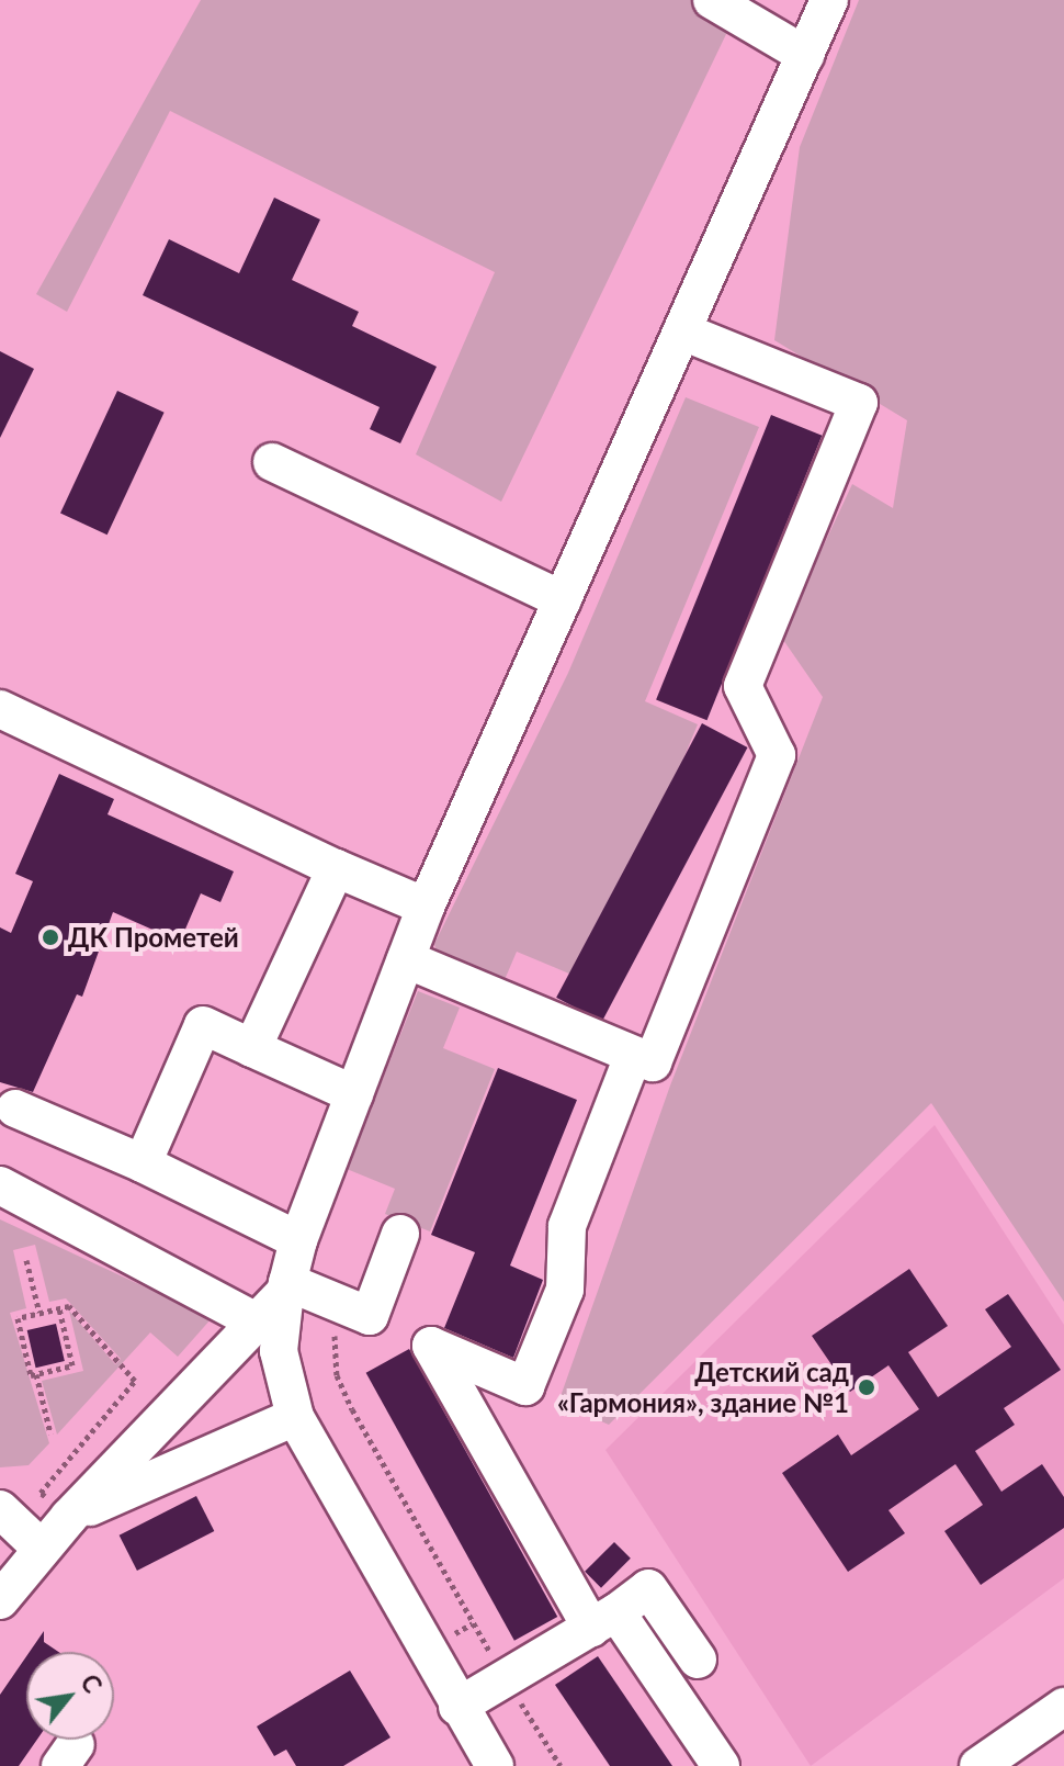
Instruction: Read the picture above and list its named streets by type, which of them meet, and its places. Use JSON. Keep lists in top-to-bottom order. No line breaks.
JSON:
{"places":["ДК Прометей","Детский сад «Гармония», здание №1"],"north":"top right"}
